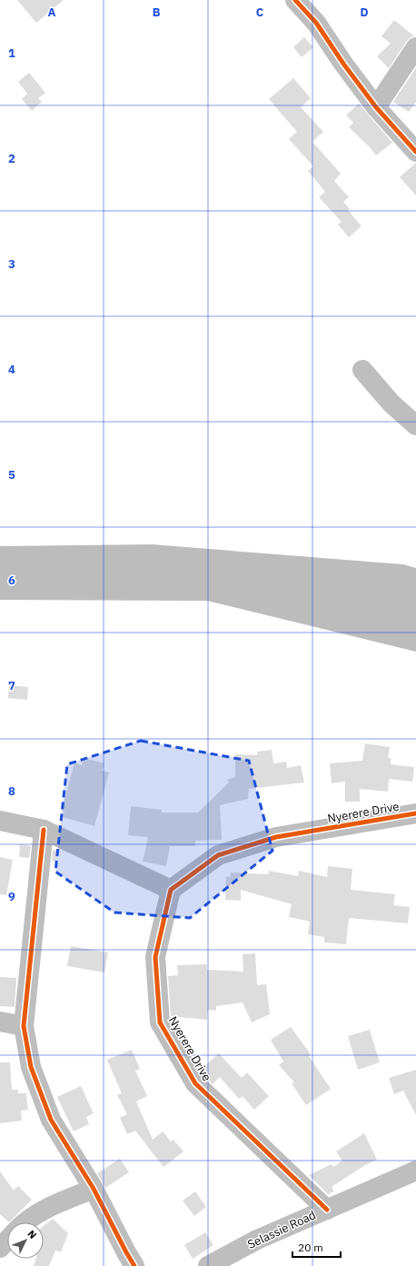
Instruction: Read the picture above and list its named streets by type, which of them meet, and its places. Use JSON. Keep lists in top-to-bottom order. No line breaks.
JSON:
{"streets":{"street":["Nyerere Drive","Selassie Road"]},"crossings":[["Nyerere Drive","Selassie Road"]],"scale_bar":"20 m","north":"top right","grid":{"columns":["A","B","C","D"],"rows":["1","2","3","4","5","6","7","8","9"]}}
